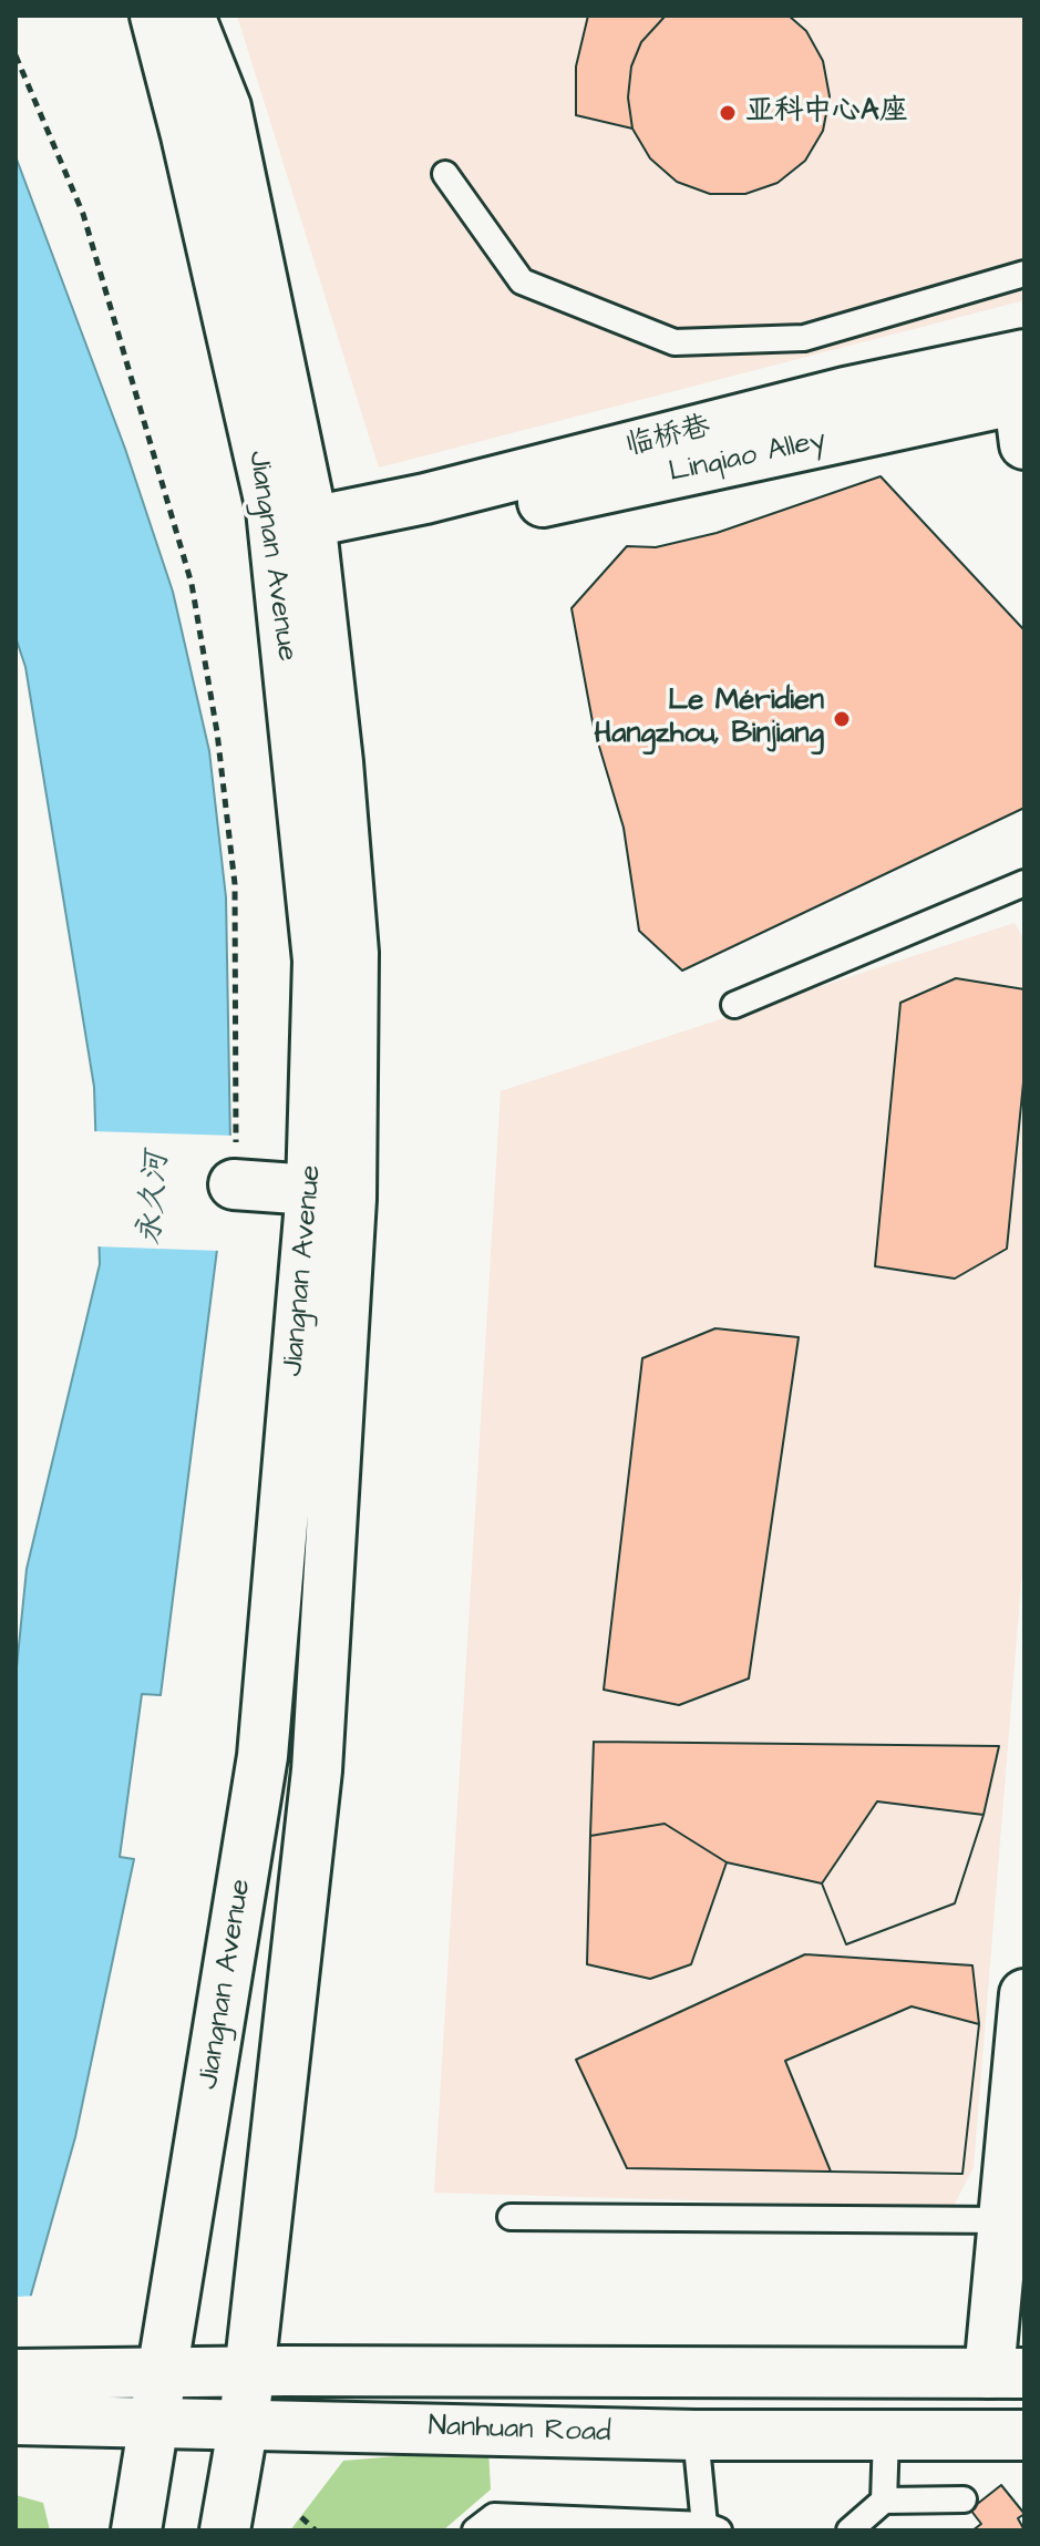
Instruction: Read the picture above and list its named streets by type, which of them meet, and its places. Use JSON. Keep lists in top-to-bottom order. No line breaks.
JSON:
{"streets":{"main road":["Linqiao Alley","Jiangnan Avenue","Nanhuan Road"]},"crossings":[["Linqiao Alley","Jiangnan Avenue"],["Jiangnan Avenue","Nanhuan Road"]],"water":["永久河"],"places":["亚科中心A座","Le Méridien Hangzhou, Binjiang"]}
